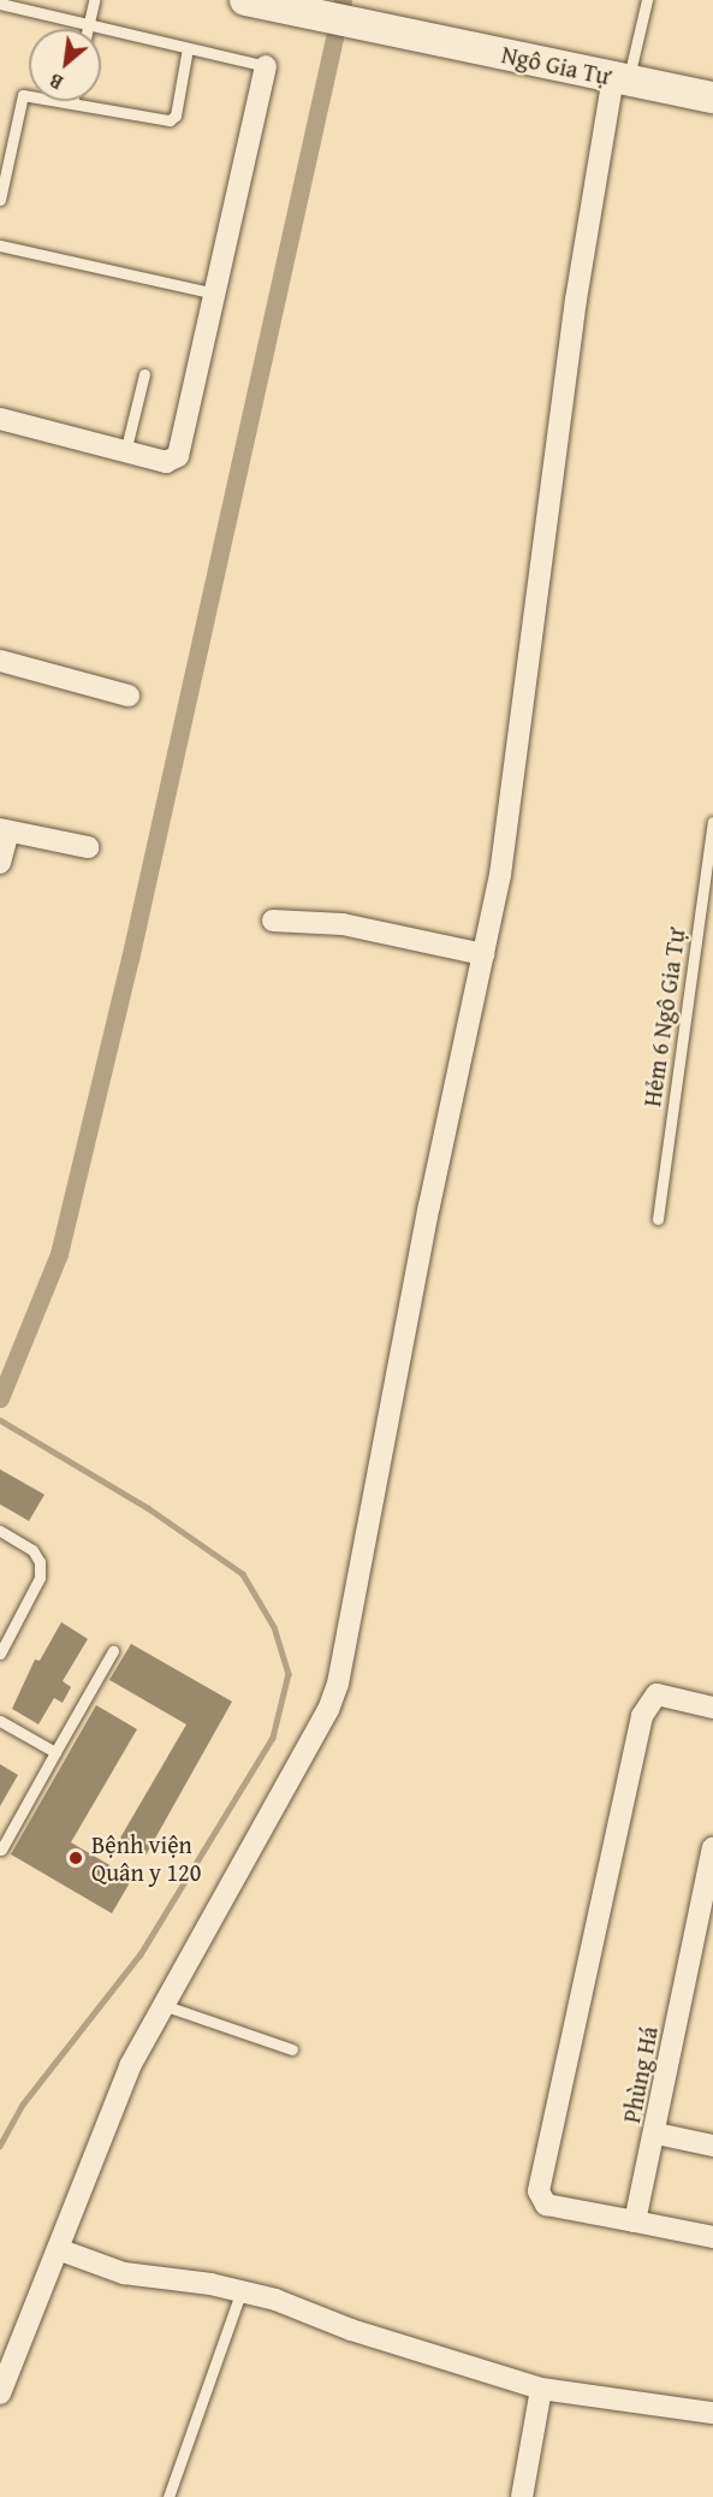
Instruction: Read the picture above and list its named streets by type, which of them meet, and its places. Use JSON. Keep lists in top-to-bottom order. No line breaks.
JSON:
{"streets":{"main road":["Ngô Gia Tự"],"street":["Phùng Há"],"lane":["Hẻm 6 Ngô Gia Tự"]},"places":["Bệnh viện Quân y 120"],"north":"bottom left"}
